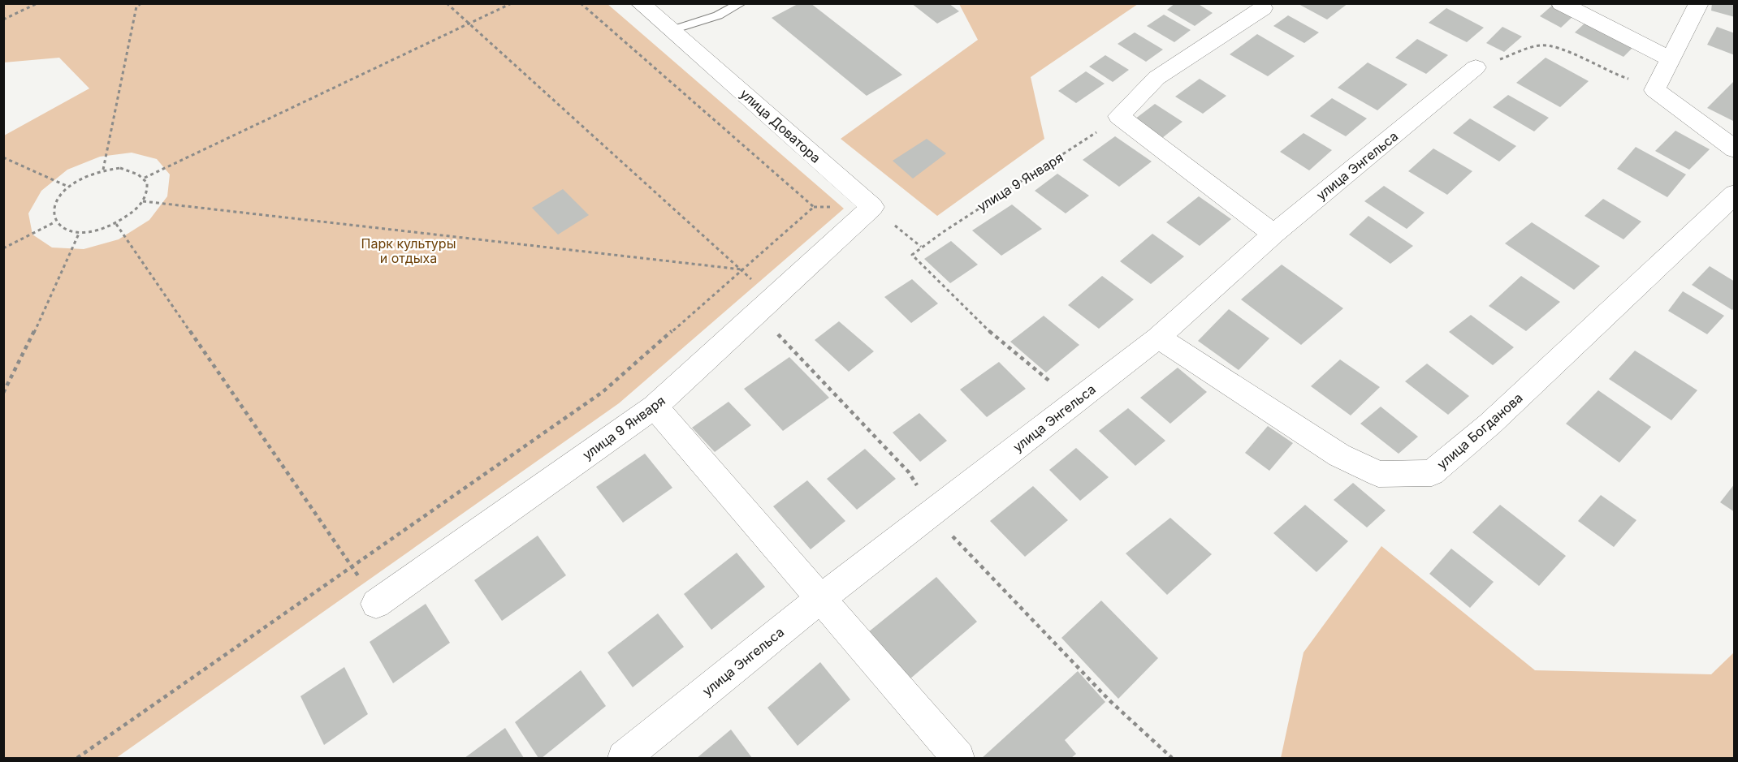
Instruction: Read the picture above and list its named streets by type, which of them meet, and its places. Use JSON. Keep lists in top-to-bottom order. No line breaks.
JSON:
{"streets":{"street":["улица Доватора","улица Энгельса","улица 9 Января","улица Богданова"]},"crossings":[["улица Доватора","улица 9 Января"],["улица Энгельса","улица Богданова"]],"parks":["Парк культуры и отдыха"]}
